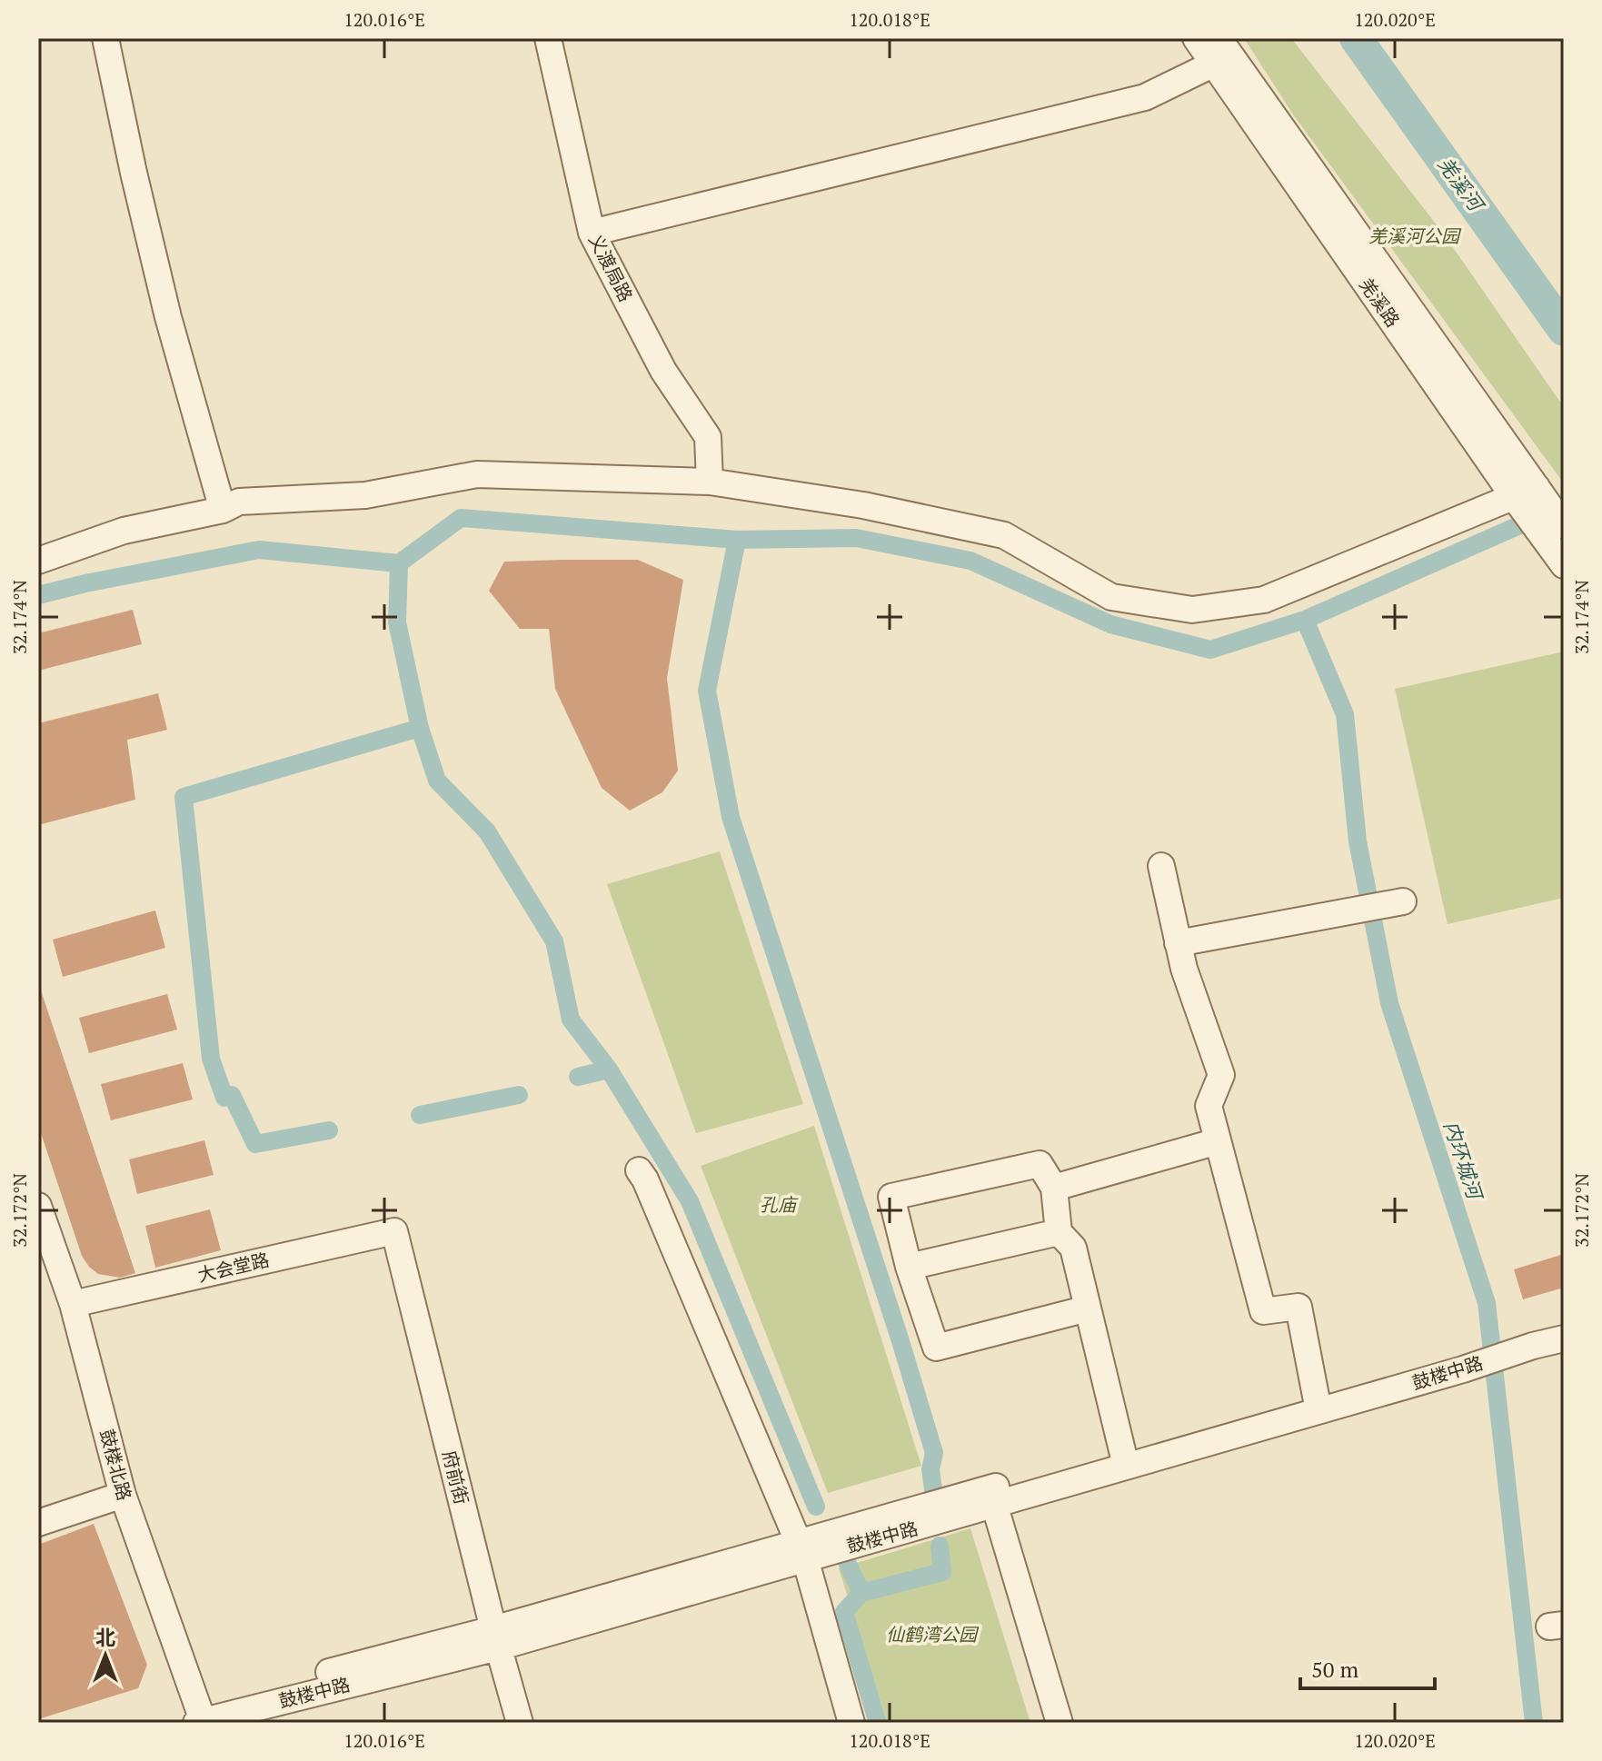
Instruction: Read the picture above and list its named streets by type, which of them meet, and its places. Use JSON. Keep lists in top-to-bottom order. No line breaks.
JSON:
{"streets":{"street":["义渡局路","羌溪路","大会堂路","鼓楼中路","鼓楼北路","府前街"]},"crossings":[["大会堂路","鼓楼北路"],["大会堂路","府前街"],["鼓楼中路","鼓楼北路"],["鼓楼中路","府前街"]],"water":["羌溪河","内环城河"],"parks":["羌溪河公园","孔庙","仙鹤湾公园"],"scale_bar":"50 m","north":"top","coordinates":["120.016°E","120.018°E","120.020°E","32.174°N","32.172°N"]}
